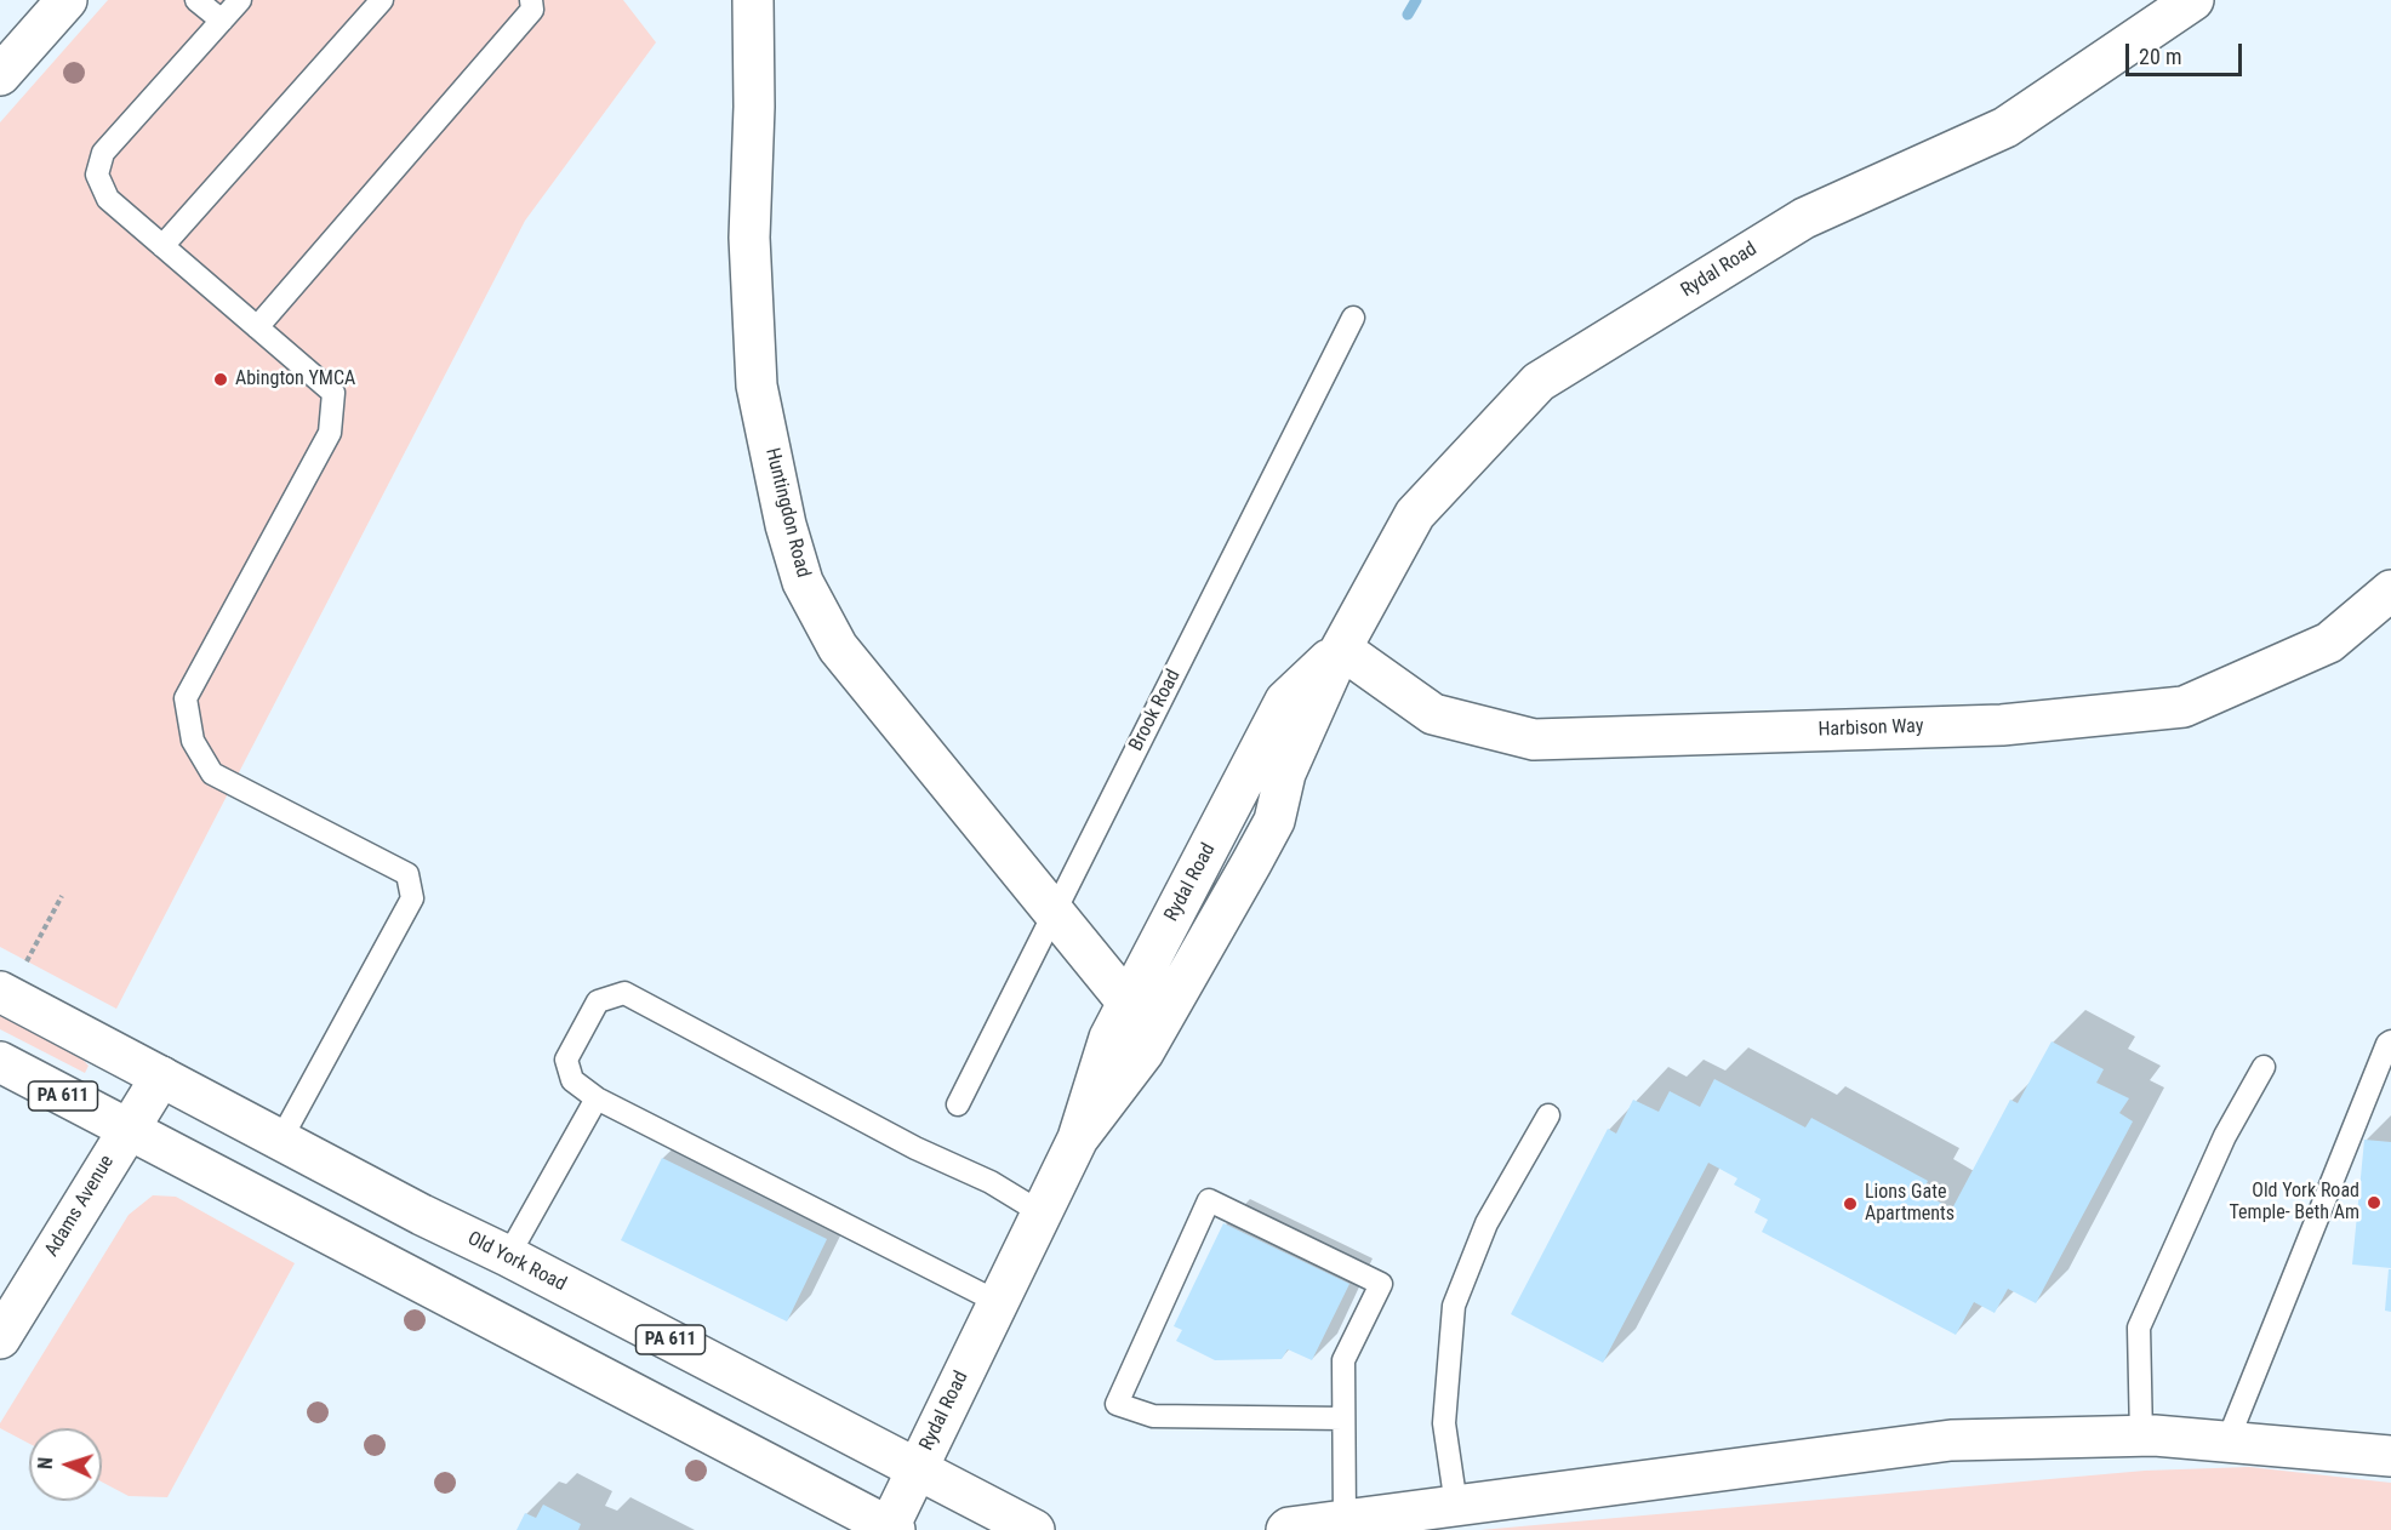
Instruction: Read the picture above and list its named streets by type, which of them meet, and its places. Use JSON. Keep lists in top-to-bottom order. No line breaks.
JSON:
{"streets":{"main road":["Rydal Road","Huntingdon Road","Harbison Way","PA 611","Adams Avenue","Old York Road"],"lane":["Brook Road"]},"crossings":[["Rydal Road","Huntingdon Road"],["Rydal Road","Harbison Way"],["Rydal Road","PA 611"],["Rydal Road","Old York Road"],["Huntingdon Road","Brook Road"],["PA 611","Adams Avenue"],["Adams Avenue","Old York Road"]],"places":["Abington YMCA","Old York Road Temple- Beth Am","Lions Gate Apartments"],"scale_bar":"20 m","north":"left"}
